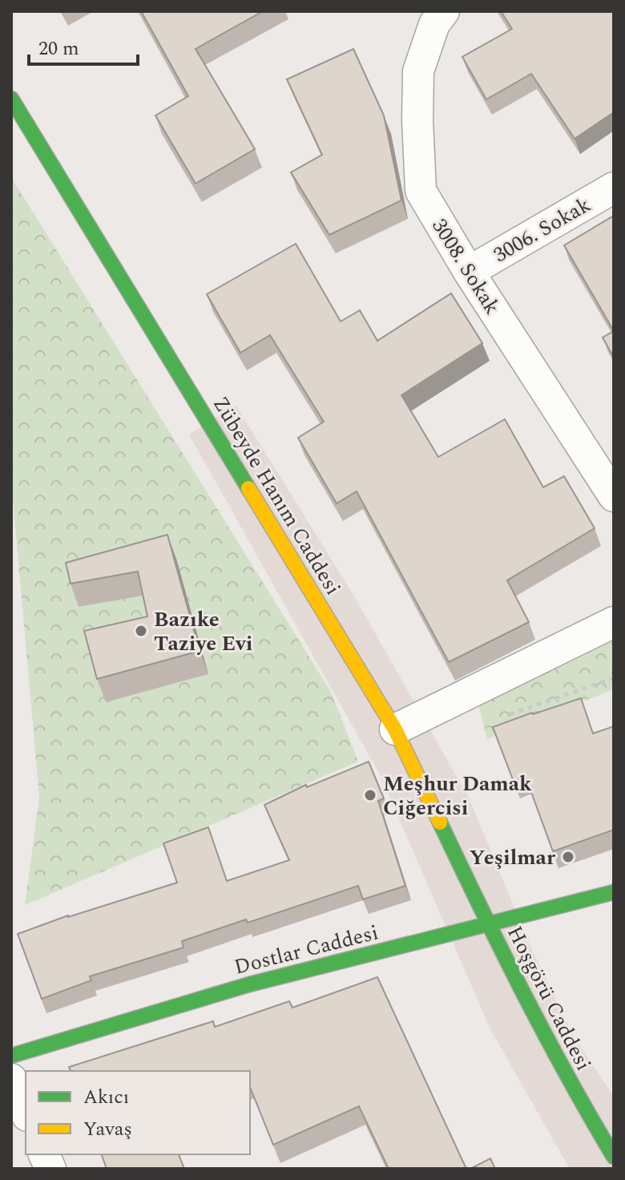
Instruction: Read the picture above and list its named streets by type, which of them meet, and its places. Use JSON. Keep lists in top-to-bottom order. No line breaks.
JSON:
{"streets":{"street":["3006. Sokak","3008. Sokak","Zübeyde Hanım Caddesi","Dostlar Caddesi","Hoşgörü Caddesi"]},"crossings":[["3006. Sokak","3008. Sokak"],["Zübeyde Hanım Caddesi","Dostlar Caddesi"],["Zübeyde Hanım Caddesi","Hoşgörü Caddesi"],["Dostlar Caddesi","Hoşgörü Caddesi"]],"places":["Bazıke Taziye Evi","Meşhur Damak Ciğercisi","Yeşilmar"],"legend":["Akıcı","Yavaş"],"scale_bar":"20 m"}
